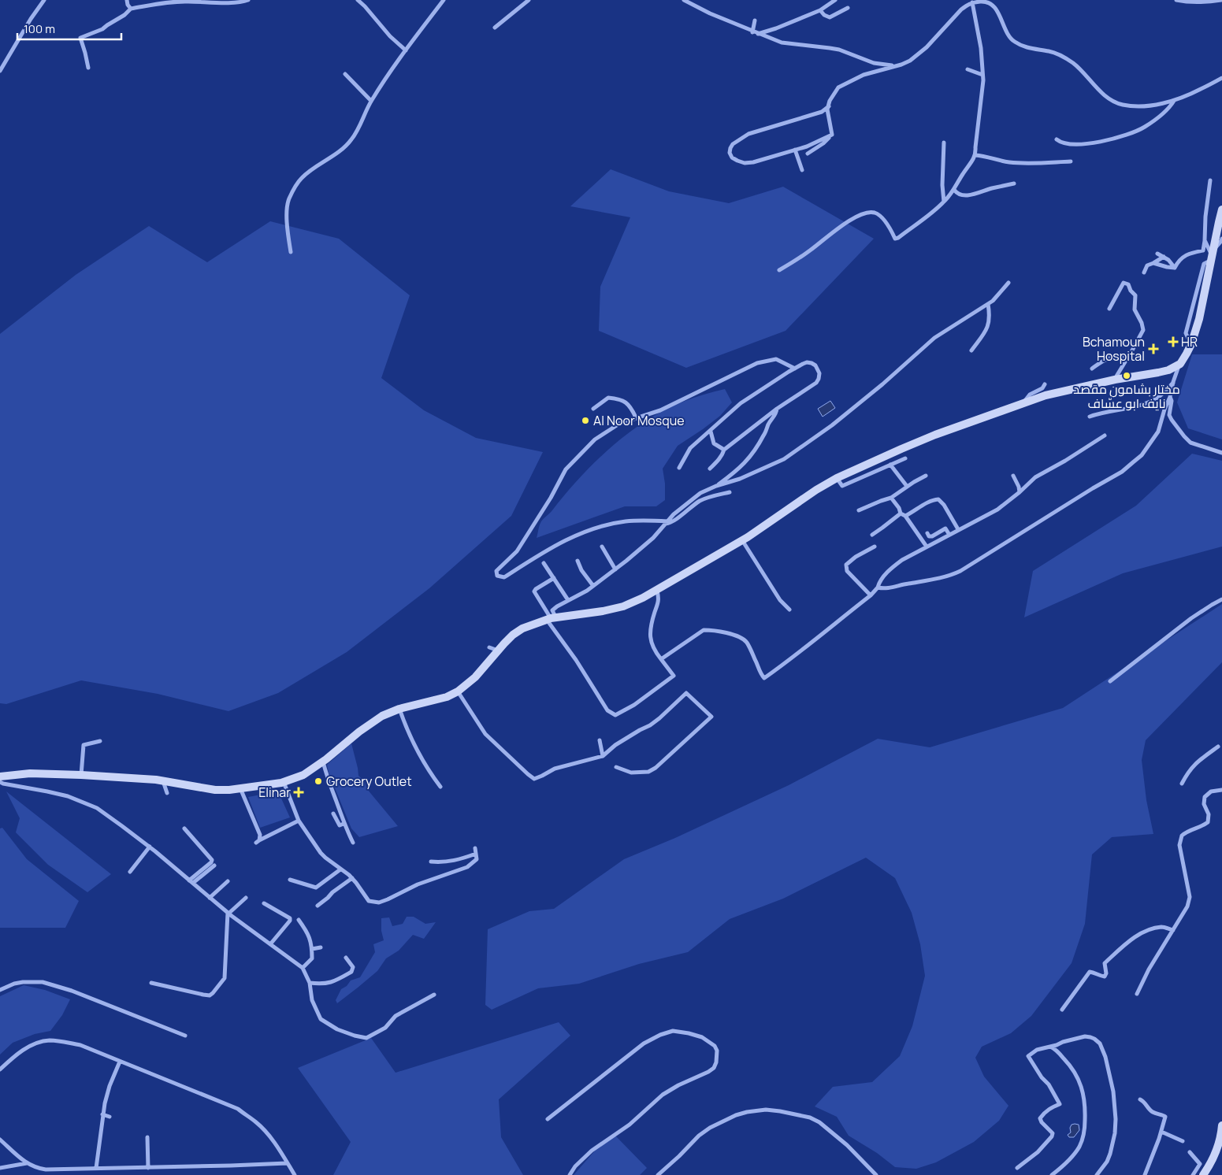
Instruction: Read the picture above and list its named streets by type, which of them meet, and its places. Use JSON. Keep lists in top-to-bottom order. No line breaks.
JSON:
{"places":{"health":["HR","Bchamoun Hospital","Elinar"],"other":["مختار بشامون مقصد نايف ابو عسّاف","Al Noor Mosque","Grocery Outlet"]},"scale_bar":"100 m"}
